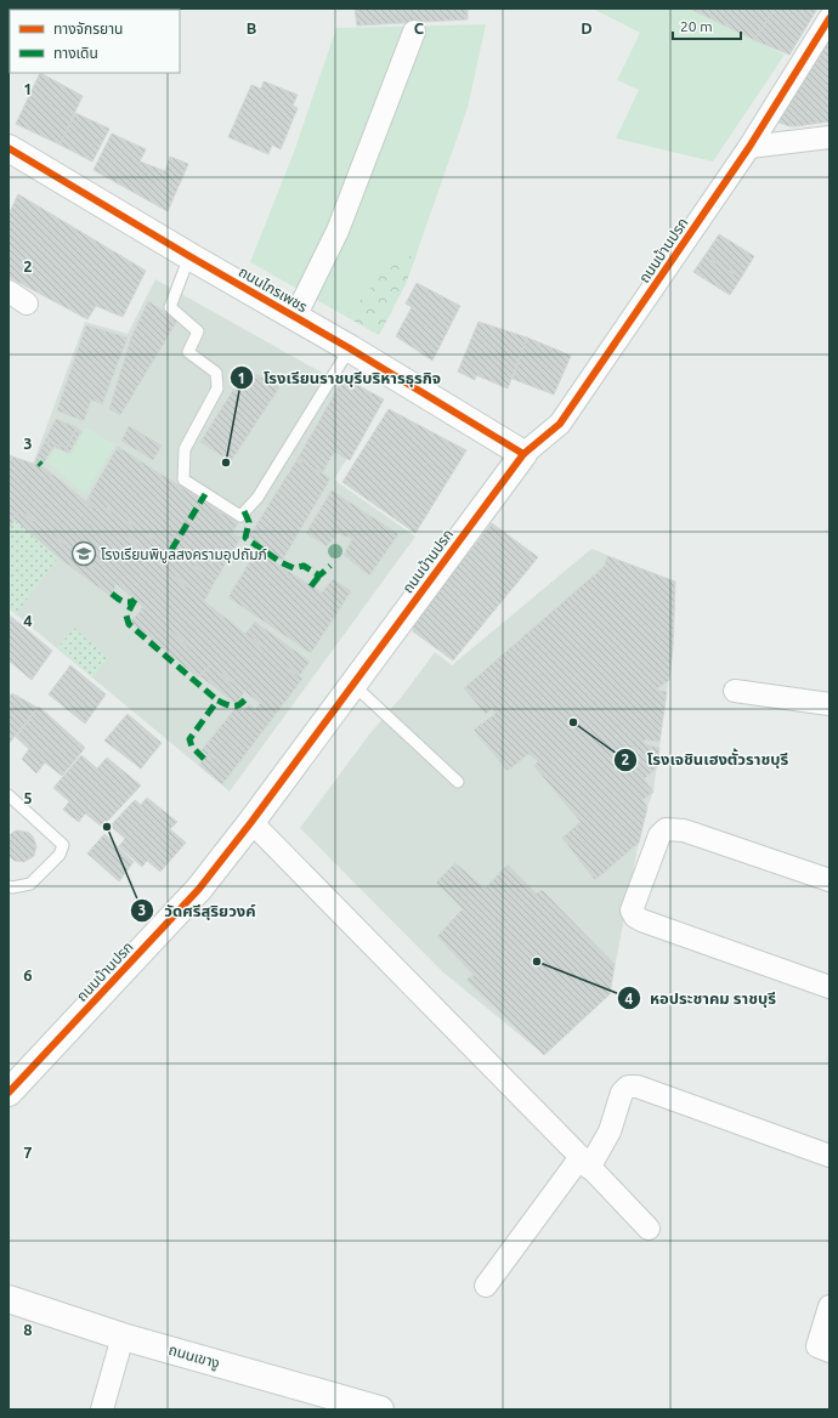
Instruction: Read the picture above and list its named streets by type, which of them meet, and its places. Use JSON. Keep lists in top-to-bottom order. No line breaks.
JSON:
{"streets":{"street":["ถนนบ้านปรก","ถนนไกรเพชร","ถนนเขางู"]},"crossings":[["ถนนบ้านปรก","ถนนไกรเพชร"]],"places":{"other":["โรงเรียนราชบุรีบริหารธุรกิจ","โรงเจชินเฮงตั้วราชบุรี","วัดศรีสุริยวงค์","หอประชาคม ราชบุรี"],"school or university":["โรงเรียนพิบูลสงครามอุปถัมภ์"]},"legend":["ทางจักรยาน","ทางเดิน"],"scale_bar":"20 m","grid":{"columns":["B","C","D"],"rows":["1","2","3","4","5","6","7","8"]}}
